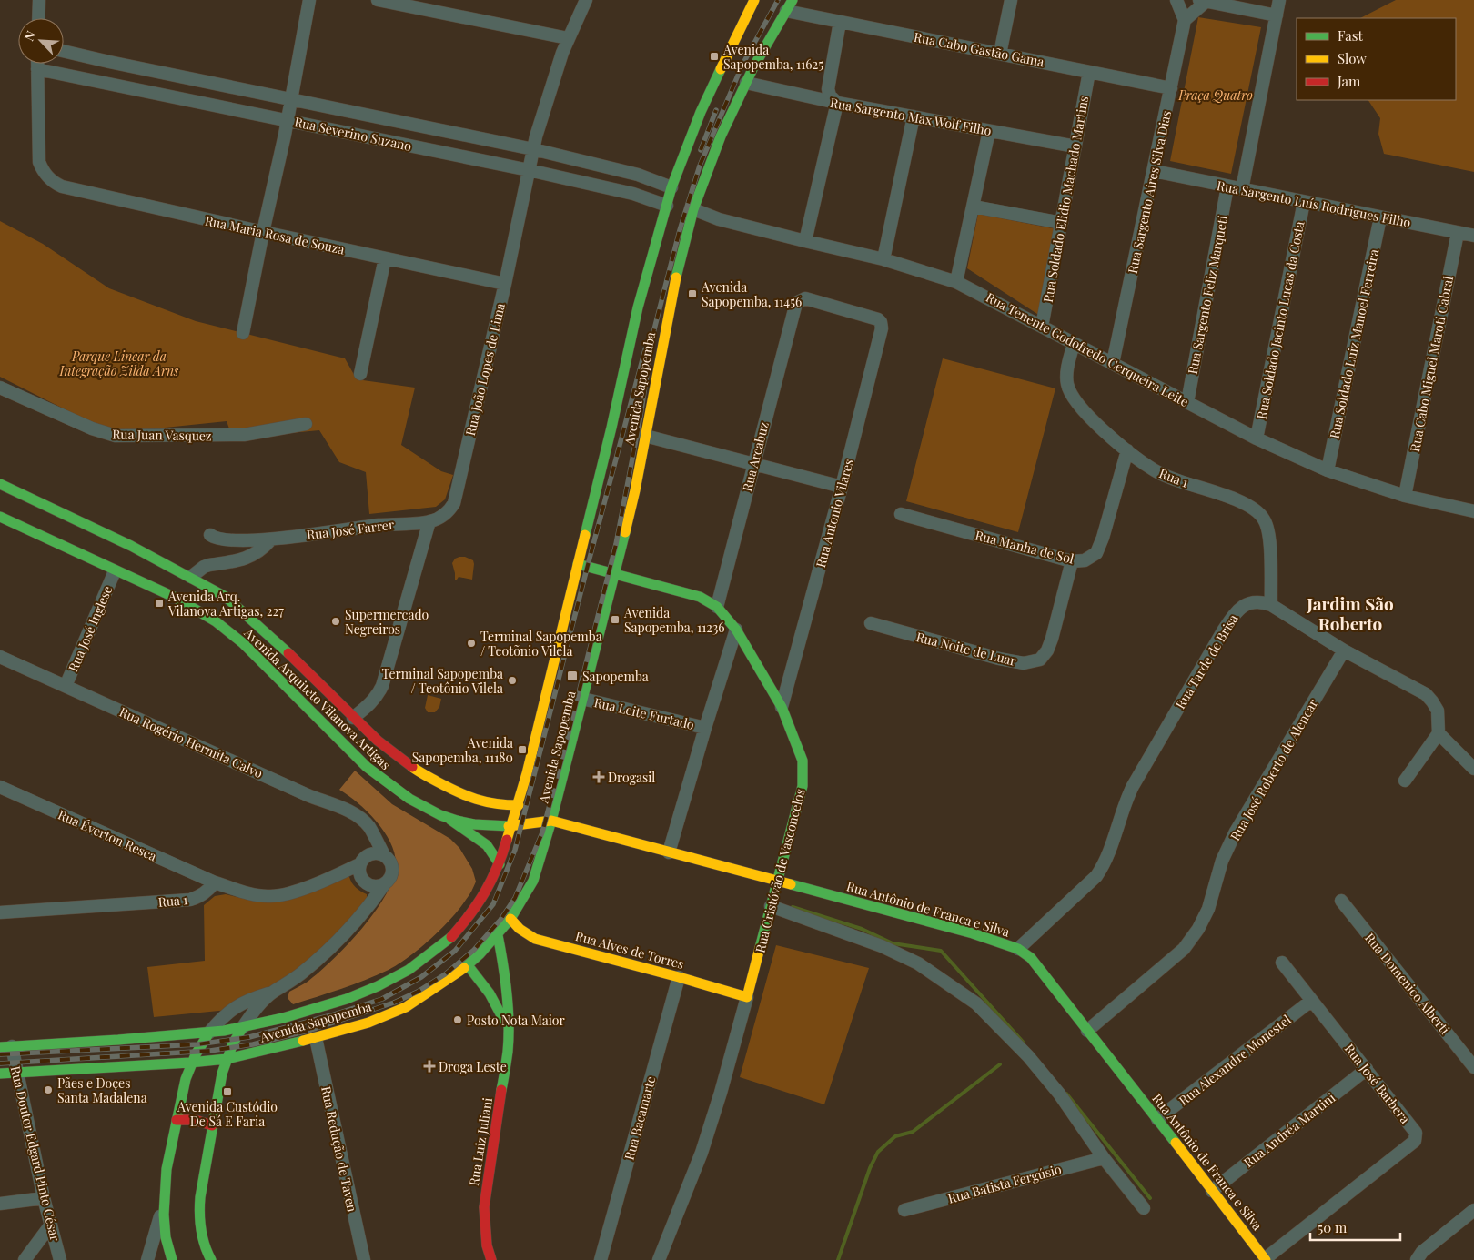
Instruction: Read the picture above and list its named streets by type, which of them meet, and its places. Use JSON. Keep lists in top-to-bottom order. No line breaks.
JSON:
{"streets":{"main road":["Avenida Sapopemba","Avenida Arquiteto Vilanova Artigas","Rua Cristóvão de Vasconcelos","Rua Antônio de Franca e Silva","Rua Alves de Torres","Rua Luiz Juliani"],"street":["Rua Cabo Gastão Gama","Rua Sargento Max Wolf Filho","Rua Severino Suzano","Rua Sargento Aires Silva Dias","Rua Soldado Elidio Machado Martins","Rua Sargento Luís Rodrigues Filho","Rua Maria Rosa de Souza","Rua Sargento Feliz Marqueti","Rua Soldado Jacinto Lucas da Costa","Rua Soldado Luiz Manoel Ferreira","Rua Tenente Godofredo Cerqueira Leite","Rua Cabo Miguel Maroti Cabral","Rua João Lopes de Lima","Rua Juan Vasquez","Rua Arcabuz","Rua 1","Rua Antonio Vilares","Rua José Farrer","Rua Manha de Sol","Rua José Inglese","Rua Noite de Luar","Rua Tarde de Brisa","Rua Leite Furtado","Rua Rogério Hermita Calvo","Rua José Roberto de Alencar","Rua Éverton Resca","Rua Domenico Alberti","Rua Alexandre Monestel","Rua José Barbera","Rua Bacamarte","Rua Andréa Martini","Rua Redução de Taven","Rua Doutor Edgard Pinto César","Rua Batista Fergúsio"]},"crossings":[["Rua Cabo Gastão Gama","Rua Sargento Aires Silva Dias"],["Rua Cabo Gastão Gama","Rua Soldado Elidio Machado Martins"],["Rua Cabo Gastão Gama","Avenida Sapopemba"],["Rua Sargento Max Wolf Filho","Rua Soldado Elidio Machado Martins"],["Rua Sargento Max Wolf Filho","Avenida Sapopemba"],["Rua Severino Suzano","Rua Maria Rosa de Souza"],["Rua Severino Suzano","Rua Tenente Godofredo Cerqueira Leite"],["Rua Severino Suzano","Rua João Lopes de Lima"],["Rua Severino Suzano","Avenida Sapopemba"],["Rua Sargento Aires Silva Dias","Rua Sargento Luís Rodrigues Filho"],["Rua Sargento Aires Silva Dias","Rua Tenente Godofredo Cerqueira Leite"],["Rua Soldado Elidio Machado Martins","Rua Tenente Godofredo Cerqueira Leite"],["Rua Sargento Luís Rodrigues Filho","Rua Sargento Feliz Marqueti"],["Rua Sargento Luís Rodrigues Filho","Rua Soldado Jacinto Lucas da Costa"],["Rua Sargento Luís Rodrigues Filho","Rua Soldado Luiz Manoel Ferreira"],["Rua Sargento Luís Rodrigues Filho","Rua Cabo Miguel Maroti Cabral"],["Rua Maria Rosa de Souza","Rua João Lopes de Lima"],["Rua Sargento Feliz Marqueti","Rua Tenente Godofredo Cerqueira Leite"],["Rua Soldado Jacinto Lucas da Costa","Rua Tenente Godofredo Cerqueira Leite"],["Rua Soldado Luiz Manoel Ferreira","Rua Tenente Godofredo Cerqueira Leite"],["Rua Tenente Godofredo Cerqueira Leite","Rua Cabo Miguel Maroti Cabral"],["Rua Tenente Godofredo Cerqueira Leite","Avenida Sapopemba"],["Rua Tenente Godofredo Cerqueira Leite","Rua 1"],["Rua João Lopes de Lima","Rua José Farrer"],["Avenida Sapopemba","Avenida Arquiteto Vilanova Artigas"],["Avenida Sapopemba","Rua Leite Furtado"],["Avenida Sapopemba","Rua Cristóvão de Vasconcelos"],["Avenida Sapopemba","Rua Antônio de Franca e Silva"],["Avenida Sapopemba","Rua Alves de Torres"],["Avenida Sapopemba","Rua Luiz Juliani"],["Avenida Sapopemba","Rua Redução de Taven"],["Avenida Sapopemba","Rua Doutor Edgard Pinto César"],["Rua Arcabuz","Rua Antonio Vilares"],["Rua Arcabuz","Rua Cristóvão de Vasconcelos"],["Rua 1","Rua Manha de Sol"],["Rua 1","Rua Tarde de Brisa"],["Rua 1","Rua Éverton Resca"],["Rua Antonio Vilares","Rua Cristóvão de Vasconcelos"],["Rua Manha de Sol","Rua Noite de Luar"],["Rua José Inglese","Avenida Arquiteto Vilanova Artigas"],["Rua José Inglese","Rua Rogério Hermita Calvo"],["Rua Tarde de Brisa","Rua José Roberto de Alencar"],["Rua Tarde de Brisa","Rua Antônio de Franca e Silva"],["Avenida Arquiteto Vilanova Artigas","Rua Antônio de Franca e Silva"],["Rua José Roberto de Alencar","Rua Antônio de Franca e Silva"],["Rua Cristóvão de Vasconcelos","Rua Antônio de Franca e Silva"],["Rua Cristóvão de Vasconcelos","Rua Alves de Torres"],["Rua Antônio de Franca e Silva","Rua Alexandre Monestel"],["Rua Antônio de Franca e Silva","Rua José Barbera"],["Rua Antônio de Franca e Silva","Rua Andréa Martini"],["Rua Alves de Torres","Rua Bacamarte"],["Rua Alexandre Monestel","Rua José Barbera"],["Rua José Barbera","Rua Andréa Martini"]],"districts":["Jardim São Roberto"],"parks":["Praça Quatro","Parque Linear da Integração Zilda Arns"],"places":{"transit":["Avenida Sapopemba, 11625","Avenida Sapopemba, 11456","Avenida Arq. Vilanova Artigas, 227","Avenida Sapopemba, 11236","Sapopemba","Avenida Sapopemba, 11180","Avenida Custódio De Sá E Faria"],"other":["Supermercado Negreiros","Terminal Sapopemba / Teotõnio Vilela","Terminal Sapopemba / Teotônio Vilela","Posto Nota Maior","Pães e Doçes Santa Madalena"],"health":["Drogasil","Droga Leste"]},"legend":["Fast","Slow","Jam"],"scale_bar":"50 m","north":"top left"}
